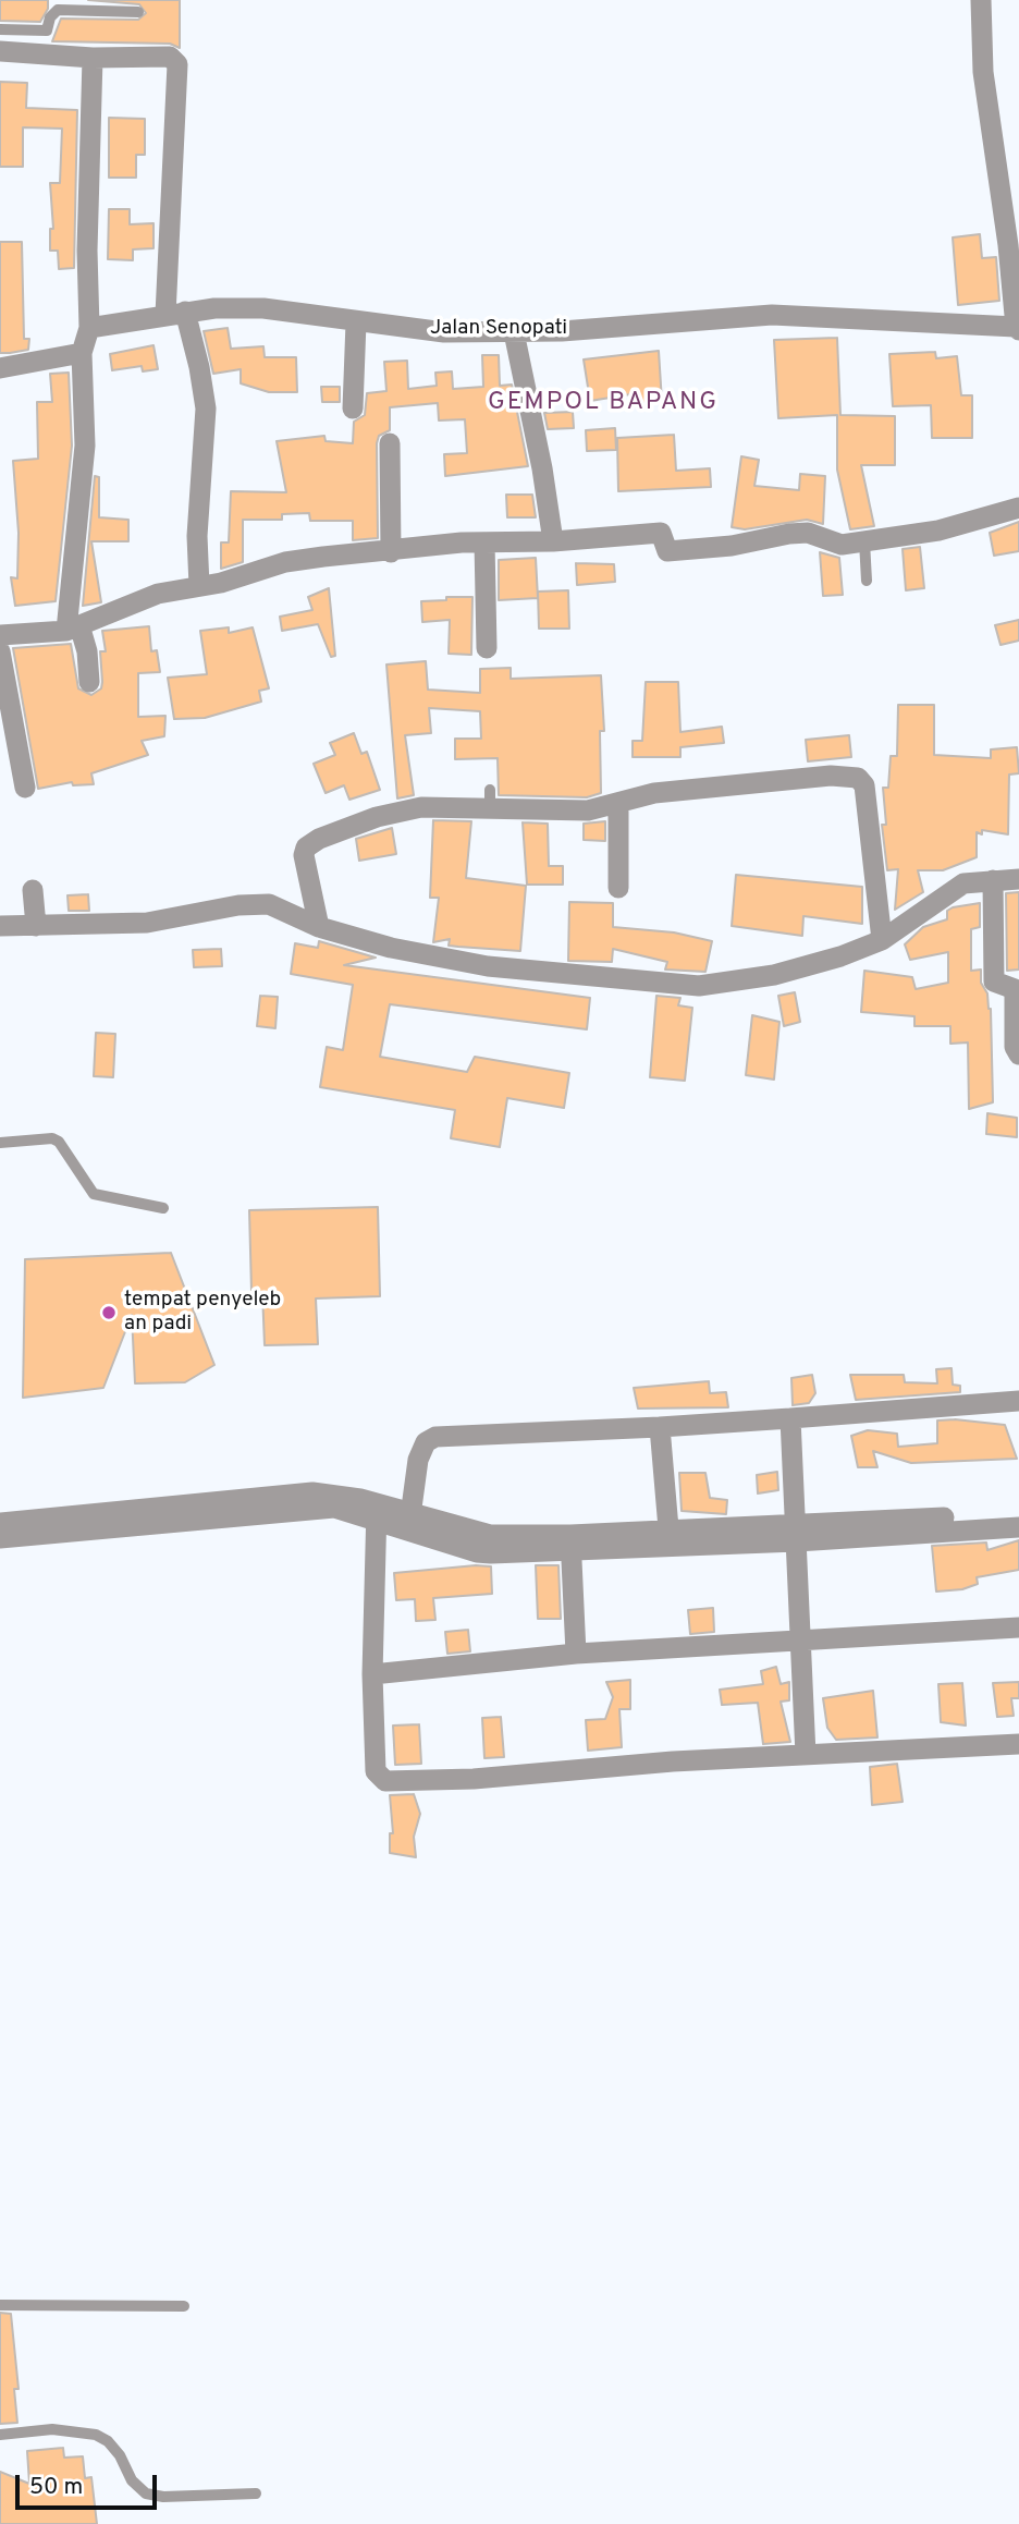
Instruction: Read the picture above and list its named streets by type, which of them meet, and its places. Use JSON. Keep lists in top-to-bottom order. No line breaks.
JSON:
{"streets":{"street":["Jalan Senopati"]},"districts":["GEMPOL BAPANG"],"places":["tempat penyeleb an padi"],"scale_bar":"50 m"}
